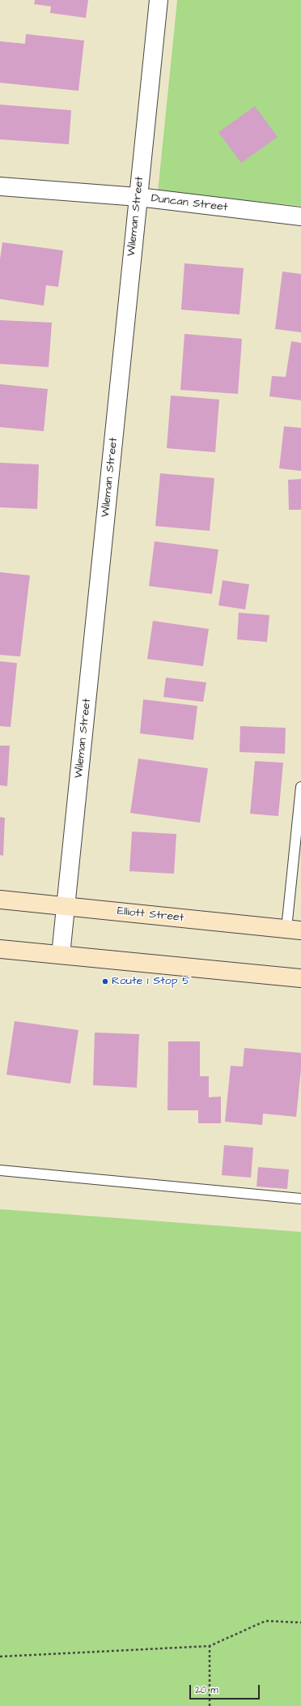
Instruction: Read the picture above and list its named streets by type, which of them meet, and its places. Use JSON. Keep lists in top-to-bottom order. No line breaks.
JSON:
{"streets":{"main road":["Elliott Street"],"street":["Duncan Street","Wileman Street"]},"crossings":[["Duncan Street","Wileman Street"],["Wileman Street","Elliott Street"]],"places":["Route 1 Stop 5"],"scale_bar":"20 m"}
